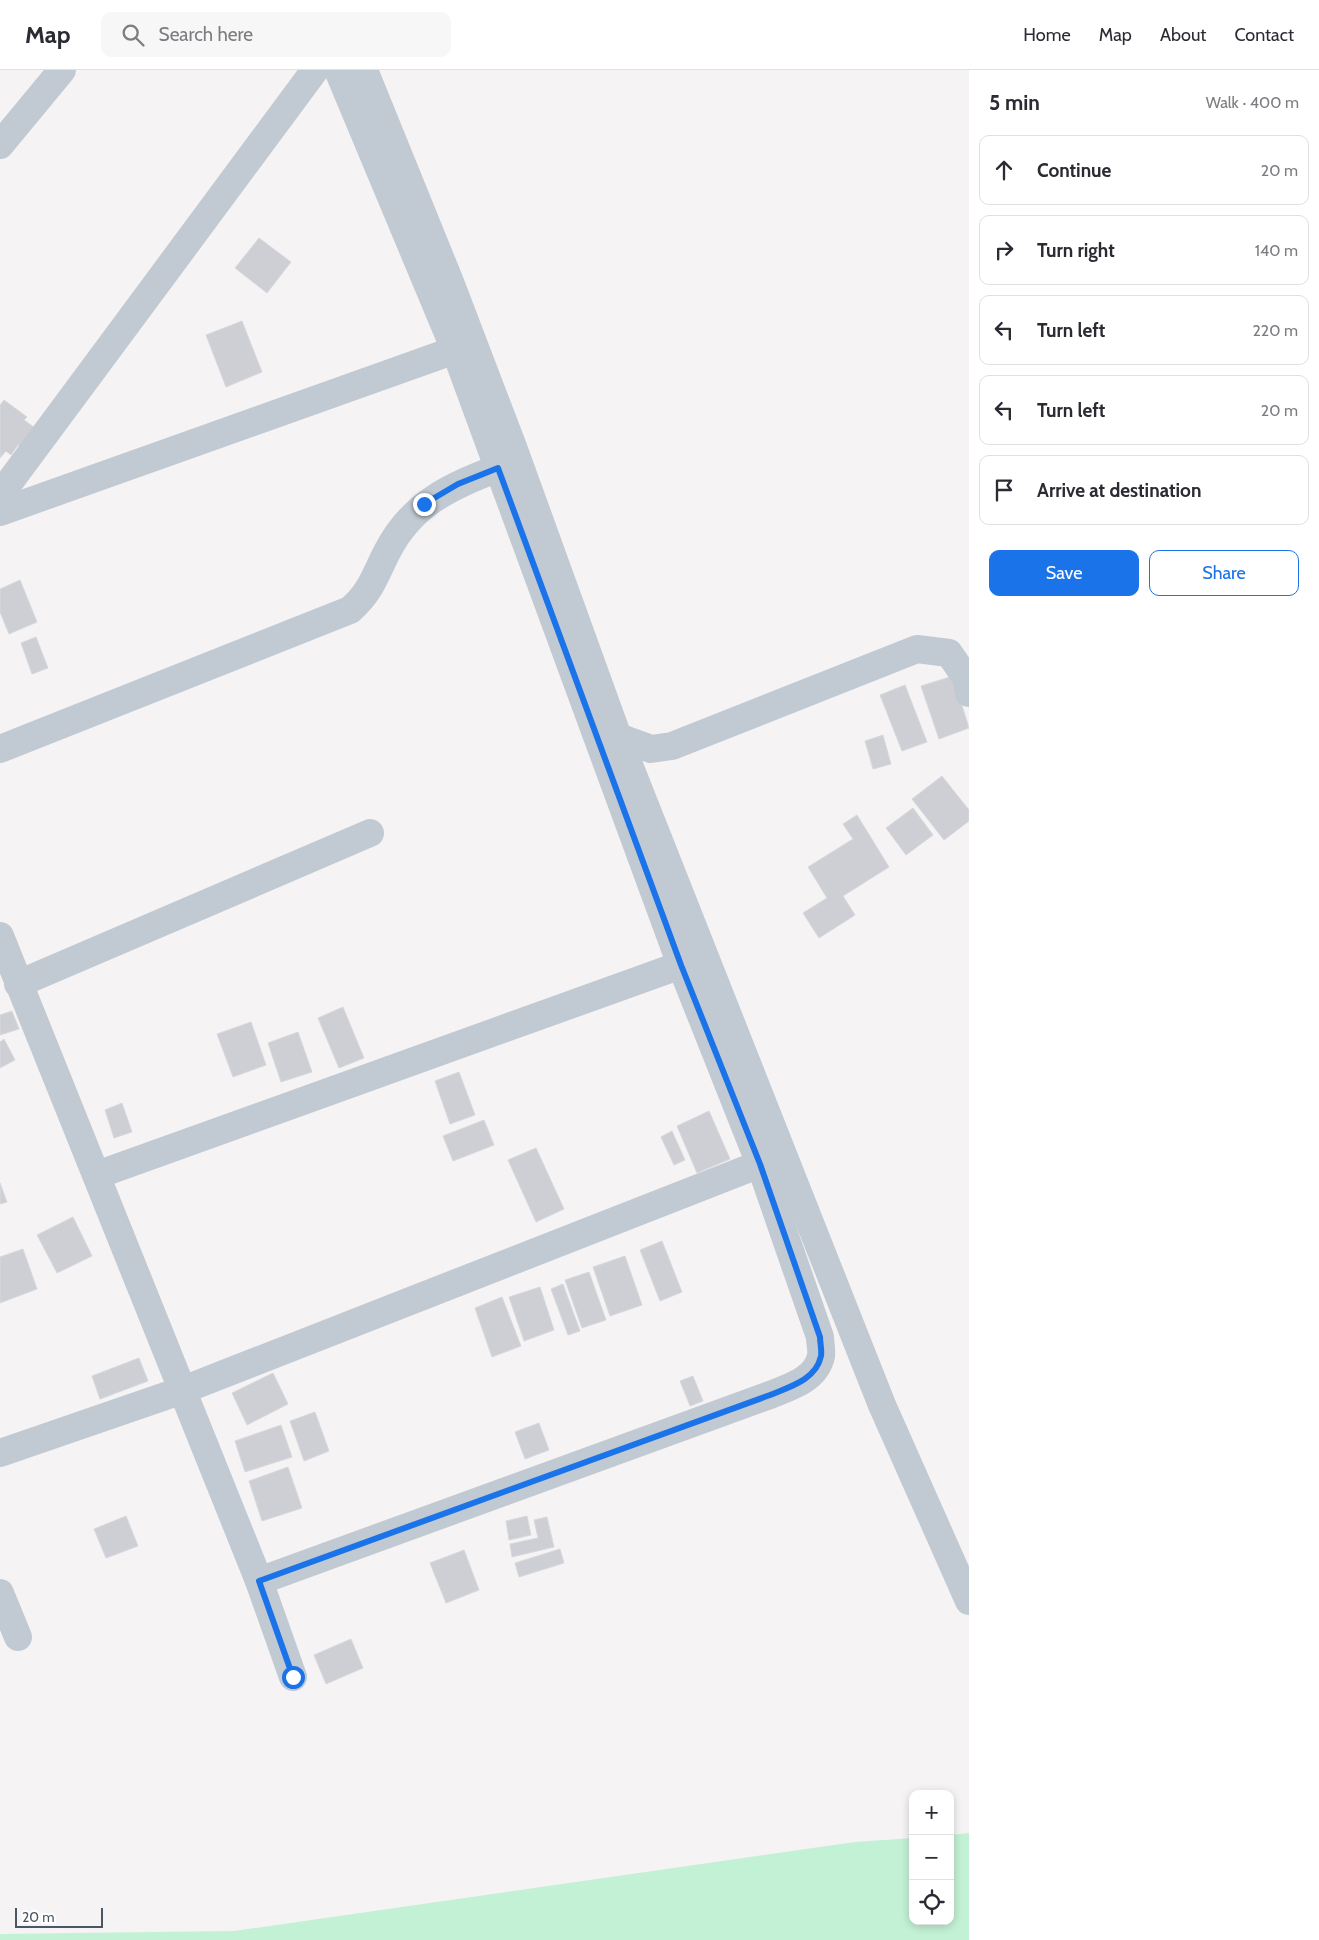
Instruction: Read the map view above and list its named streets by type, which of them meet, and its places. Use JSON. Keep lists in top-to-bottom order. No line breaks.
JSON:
{"scale_bar":"20 m","page":{"header":"Map","search":"Search here","nav":["Home","Map","About","Contact"],"heading":["5 min","Walk · 400 m"],"list":[["Continue","20 m"],["Turn right","140 m"],["Turn left","220 m"],["Turn left","20 m"],"Arrive at destination"],"buttons":["Save","Share"],"map_buttons":["+","−"],"scale":"20 m"}}
